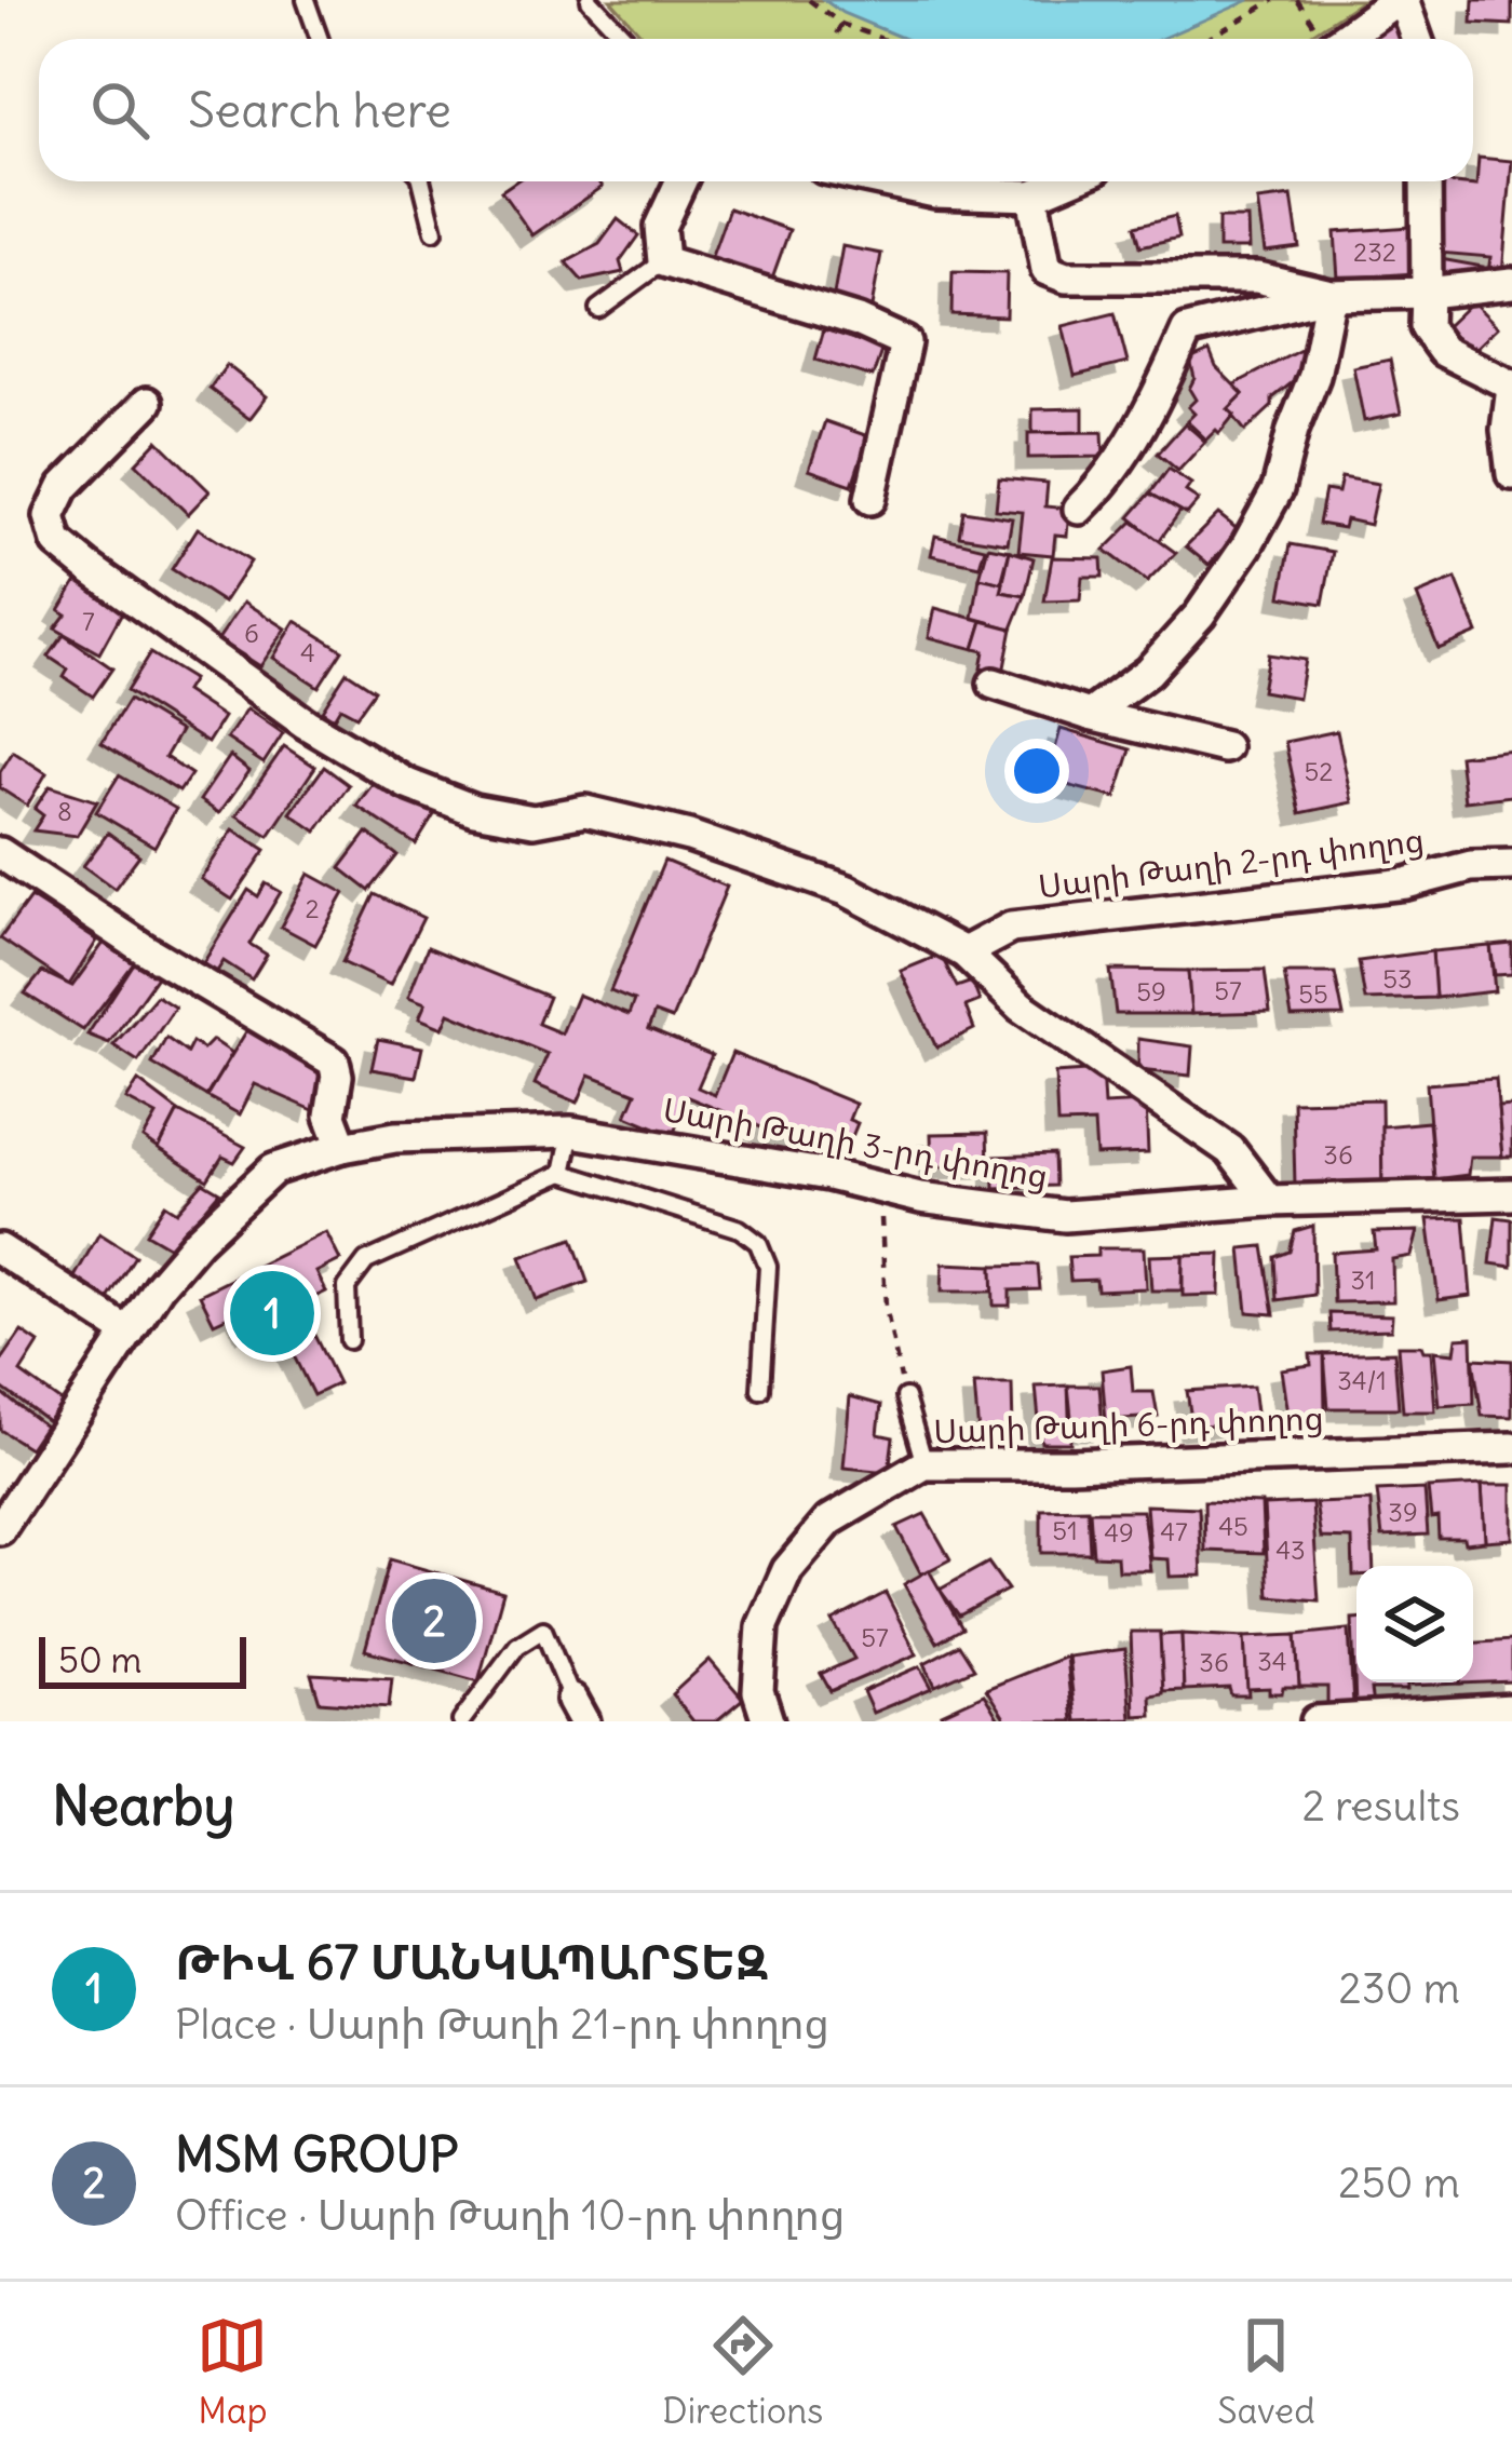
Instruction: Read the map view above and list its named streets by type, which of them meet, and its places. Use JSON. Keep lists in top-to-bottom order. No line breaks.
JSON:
{"streets":{"street":["Սարի Թաղի 2-րդ փողոց","Սարի Թաղի 3-րդ փողոց","Սարի Թաղի 6-րդ փողոց"]},"house_numbers":["232","7","6","4","52","8","2","53","57","59","55","36","31","34/1","39","45","51","47","49","43","57","34","36"],"scale_bar":"50 m","page":{"search":"Search here","pins":["1","2"],"scale":"50 m","heading":["Nearby","2 results"],"list":[{"mark":"1","name":"ԹԻՎ 67 ՄԱՆԿԱՊԱՐՏԵԶ","note":"Place · Սարի Թաղի 21-րդ փողոց","value":"230 m"},{"mark":"2","name":"MSM GROUP","note":"Office · Սարի Թաղի 10-րդ փողոց","value":"250 m"}],"nav":["Map","Directions","Saved"]}}
